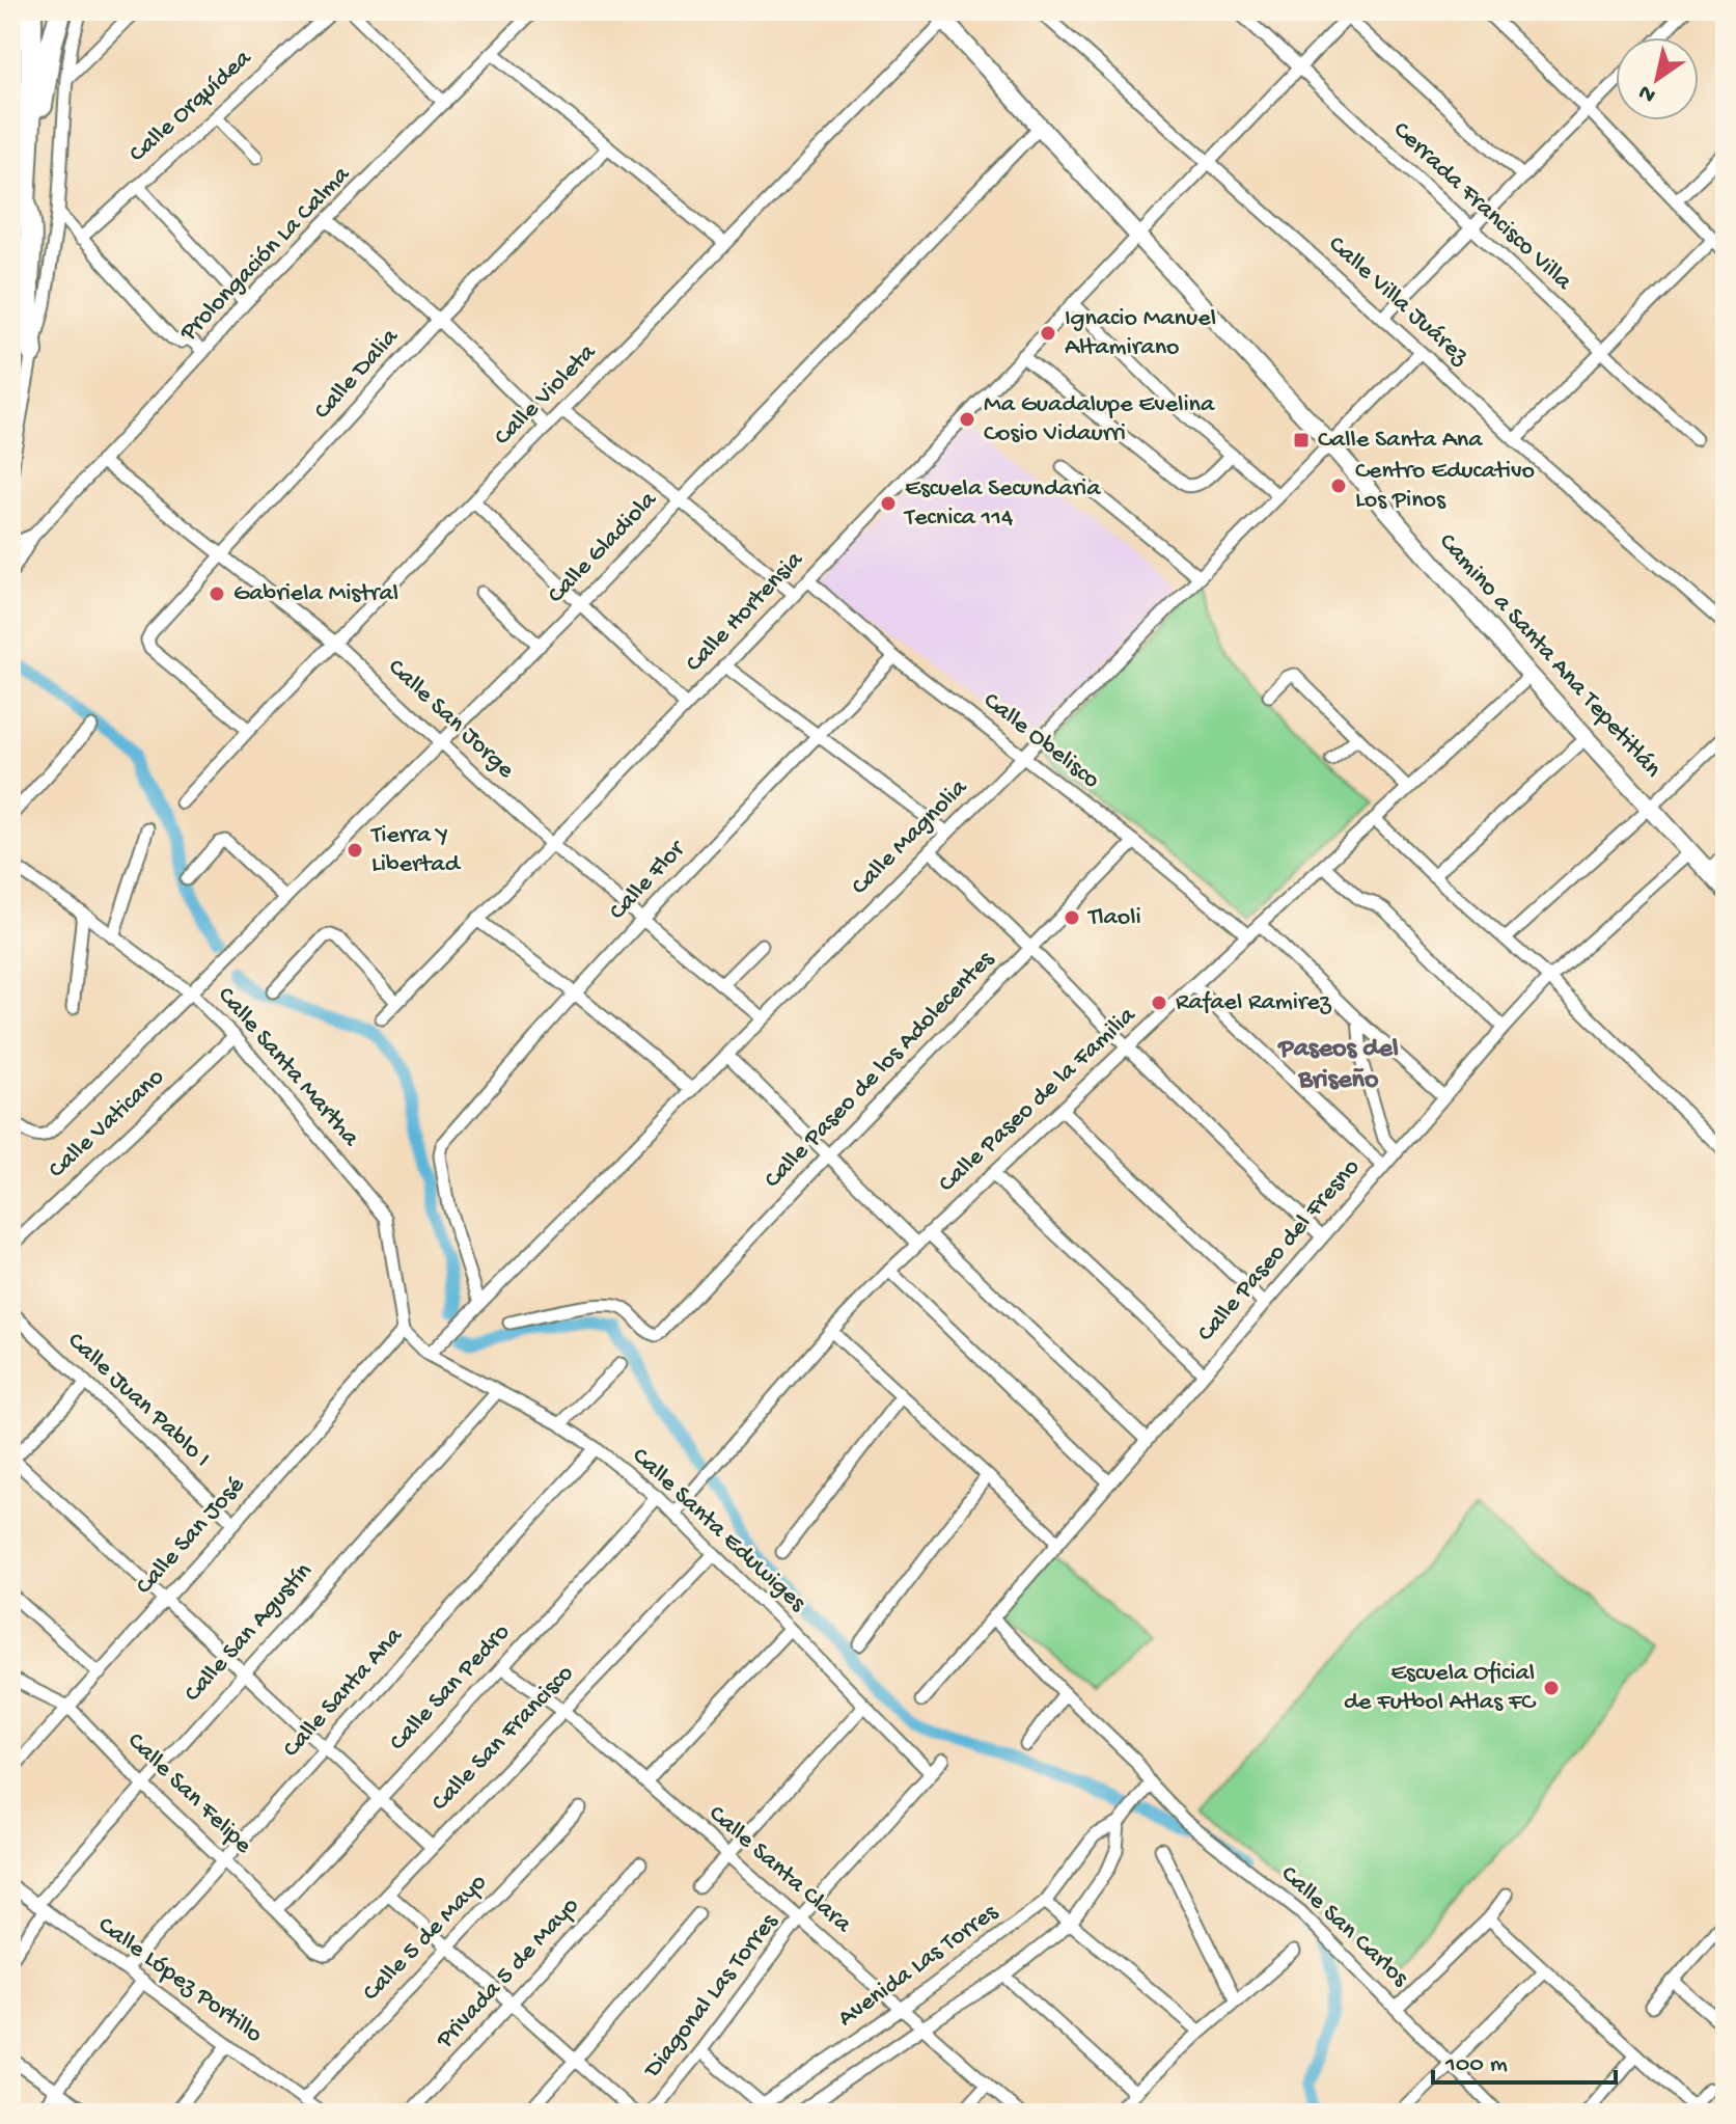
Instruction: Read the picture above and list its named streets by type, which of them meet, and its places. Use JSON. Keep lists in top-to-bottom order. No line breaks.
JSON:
{"streets":{"street":["Calle Orquídea","Cerrada Francisco Villa","Prolongación La Calma","Calle Villa Juárez","Calle Dalia","Calle Violeta","Calle Gladiola","Calle Hortensia","Camino a Santa Ana Tepetitlán","Calle San Jorge","Calle Obelisco","Calle Magnolia","Calle Flor","Calle Santa Martha","Calle Paseo de los Adolecentes","Calle Paseo de la Familia","Calle Vaticano","Calle Paseo del Fresno","Calle Juan Pablo I","Calle Santa Eduwiges","Calle San José","Calle San Agustín","Calle San Pedro","Calle Santa Ana","Calle San Francisco","Calle San Felipe","Calle Santa Clara","Calle San Carlos","Calle 5 de Mayo","Avenida Las Torres","Privada 5 de Mayo","Calle López Portillo","Diagonal Las Torres"]},"crossings":[["Cerrada Francisco Villa","Calle Hortensia"],["Prolongación La Calma","Calle San Jorge"],["Calle Villa Juárez","Calle Hortensia"],["Calle Villa Juárez","Calle Magnolia"],["Calle Dalia","Calle Violeta"],["Calle Dalia","Calle San Jorge"],["Calle Violeta","Camino a Santa Ana Tepetitlán"],["Calle Violeta","Calle San Jorge"],["Calle Gladiola","Camino a Santa Ana Tepetitlán"],["Calle Gladiola","Calle San Jorge"],["Calle Gladiola","Calle Santa Martha"],["Calle Hortensia","Camino a Santa Ana Tepetitlán"],["Calle Hortensia","Calle San Jorge"],["Calle Hortensia","Calle Obelisco"],["Camino a Santa Ana Tepetitlán","Calle Magnolia"],["Camino a Santa Ana Tepetitlán","Calle Paseo de la Familia"],["Camino a Santa Ana Tepetitlán","Calle Paseo del Fresno"],["Calle San Jorge","Calle Magnolia"],["Calle San Jorge","Calle Flor"],["Calle Obelisco","Calle Magnolia"],["Calle Obelisco","Calle Flor"],["Calle Obelisco","Calle Paseo de los Adolecentes"],["Calle Obelisco","Calle Paseo de la Familia"],["Calle Magnolia","Calle Flor"],["Calle Magnolia","Calle Santa Eduwiges"],["Calle Santa Martha","Calle Vaticano"],["Calle Santa Martha","Calle Santa Eduwiges"],["Calle Santa Martha","Calle San José"],["Calle Paseo de la Familia","Calle Santa Eduwiges"],["Calle Paseo del Fresno","Calle San Carlos"],["Calle Juan Pablo I","Calle San José"],["Calle Santa Eduwiges","Calle San José"],["Calle Santa Eduwiges","Calle San Agustín"],["Calle Santa Eduwiges","Calle San Pedro"],["Calle Santa Eduwiges","Calle Santa Ana"],["Calle Santa Eduwiges","Calle San Francisco"],["Calle Santa Eduwiges","Diagonal Las Torres"],["Calle San José","Calle San Felipe"],["Calle San Agustín","Calle San Felipe"],["Calle San Agustín","Calle López Portillo"],["Calle San Pedro","Calle San Felipe"],["Calle San Pedro","Calle Santa Clara"],["Calle Santa Ana","Calle San Felipe"],["Calle Santa Ana","Calle López Portillo"],["Calle San Francisco","Calle San Felipe"],["Calle San Francisco","Calle Santa Clara"],["Calle Santa Clara","Avenida Las Torres"],["Calle Santa Clara","Diagonal Las Torres"],["Calle San Carlos","Avenida Las Torres"],["Calle 5 de Mayo","Calle López Portillo"]],"districts":["Paseos del Briseño"],"places":{"other":["Ignacio Manuel Altamirano","Ma Guadalupe Evelina Cosio Vidaurri","Centro Educativo Los Pinos","Escuela Secundaria Tecnica 114","Gabriela Mistral","Tierra Y Libertad","Tlaoli","Rafael Ramirez","Escuela Oficial de Futbol Atlas FC"],"transit":["Calle Santa Ana"]},"scale_bar":"100 m","north":"bottom left"}
